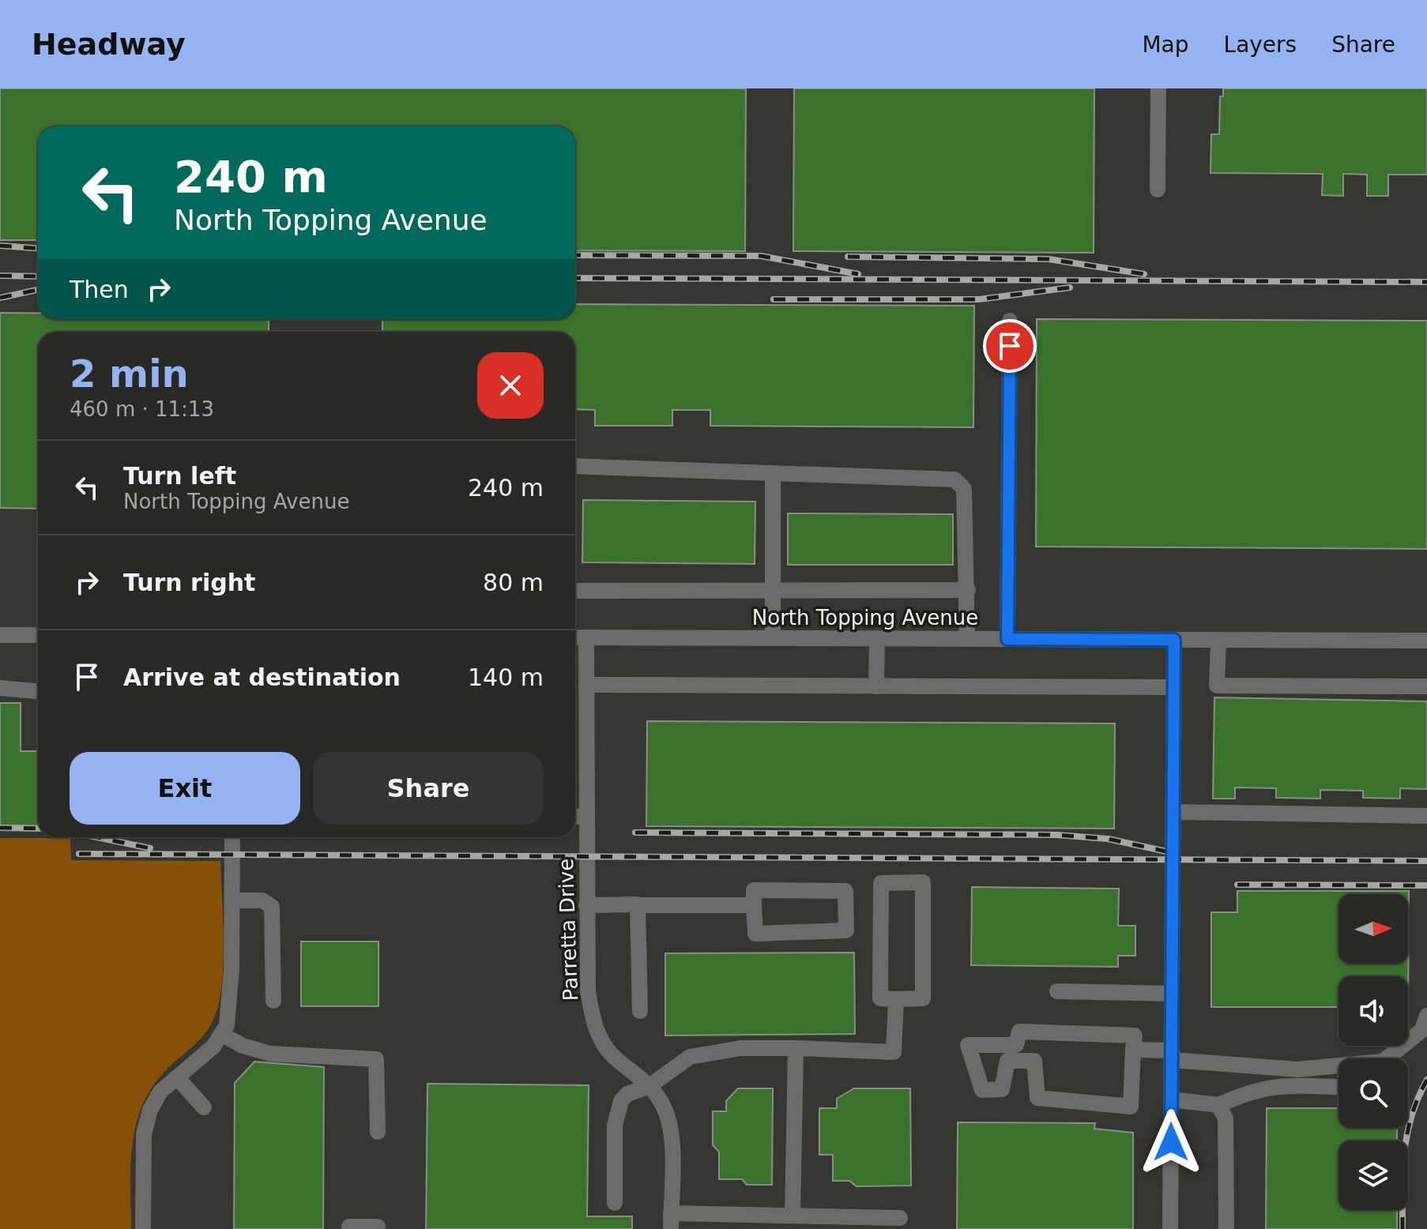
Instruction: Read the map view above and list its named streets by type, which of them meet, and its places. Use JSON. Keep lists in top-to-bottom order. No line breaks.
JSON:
{"streets":{"street":["North Topping Avenue","Parretta Drive"]},"crossings":[["North Topping Avenue","Parretta Drive"]],"north":"right","page":{"header":"Headway","nav":["Map","Layers","Share"],"turn":["240 m","North Topping Avenue"],"then":"Then","heading":["2 min","460 m · 11:13"],"list":[{"name":"Turn left","note":"North Topping Avenue","value":"240 m"},{"name":"Turn right","value":"80 m"},{"name":"Arrive at destination","value":"140 m"}],"buttons":["Exit","Share"]}}
